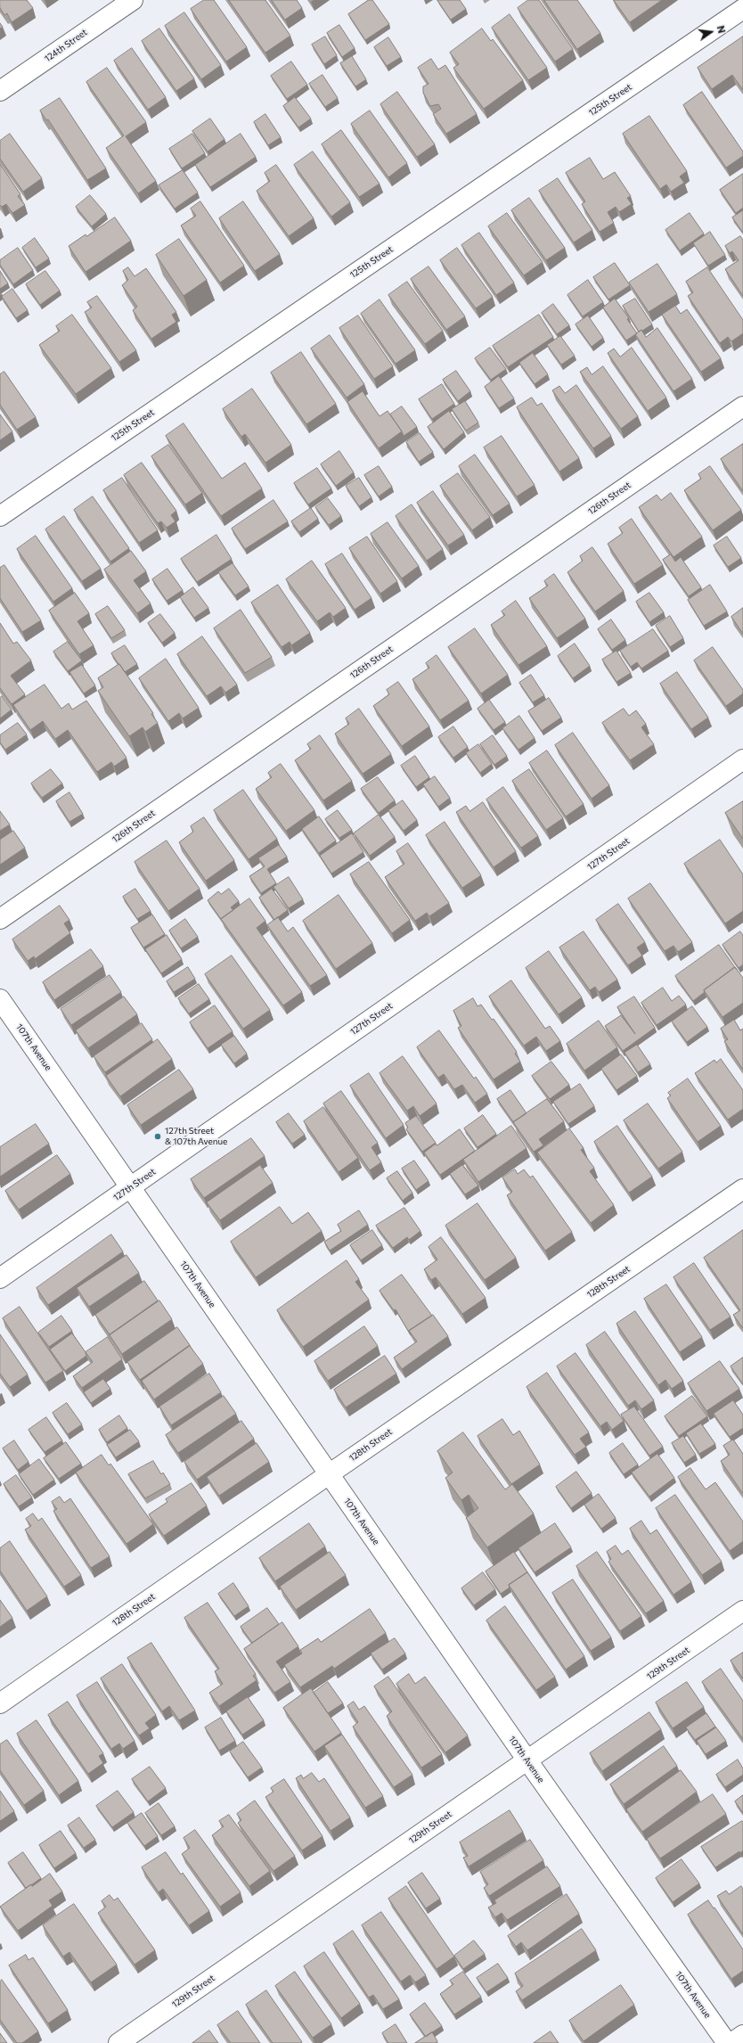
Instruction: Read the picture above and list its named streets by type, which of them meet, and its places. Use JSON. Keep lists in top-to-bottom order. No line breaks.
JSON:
{"streets":{"street":["124th Street","125th Street","126th Street","127th Street","107th Avenue","128th Street","129th Street"]},"crossings":[["127th Street","107th Avenue"],["107th Avenue","128th Street"],["107th Avenue","129th Street"]],"places":["127th Street & 107th Avenue"],"north":"right"}
